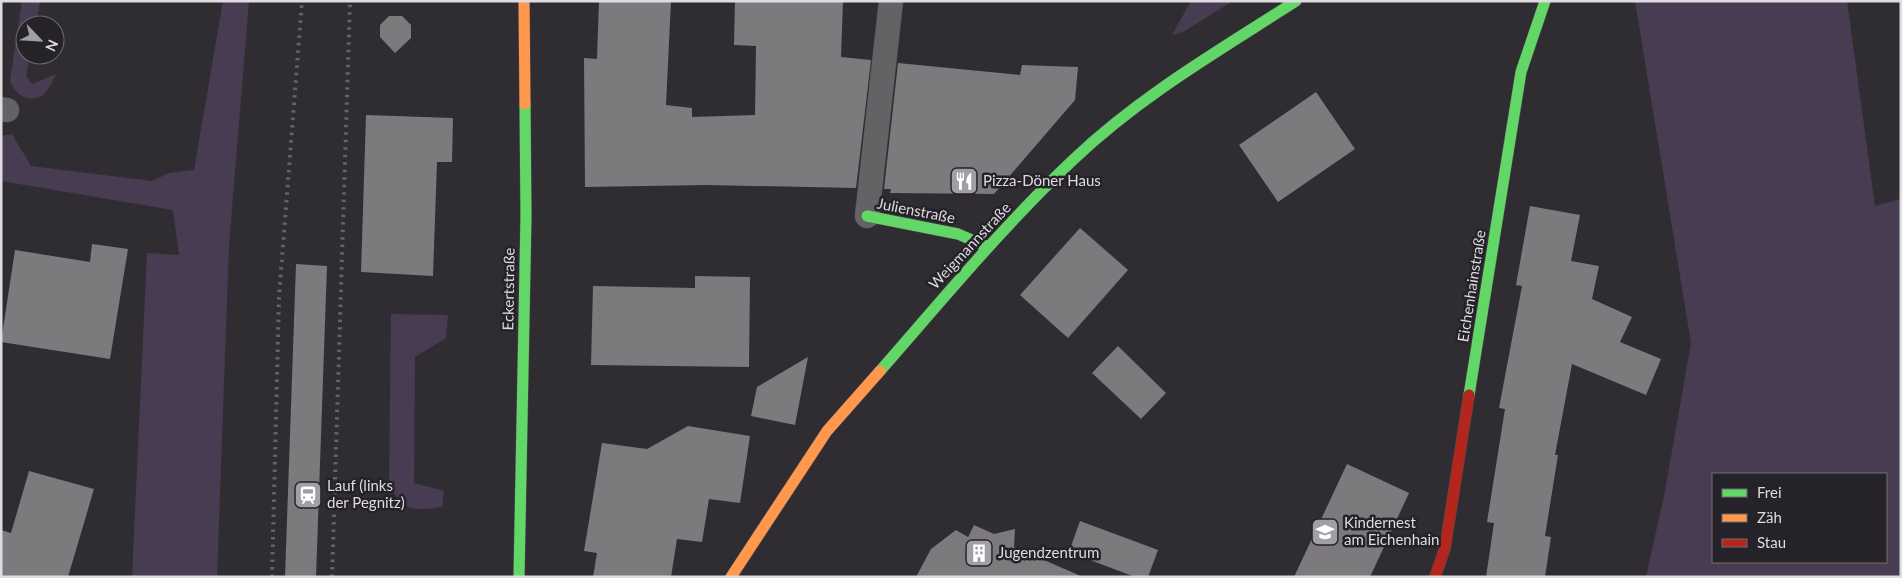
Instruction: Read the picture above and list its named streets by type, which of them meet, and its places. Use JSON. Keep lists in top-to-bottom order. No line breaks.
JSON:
{"streets":{"street":["Julienstraße","Weigmannstraße","Eichenhainstraße","Eckertstraße"]},"crossings":[["Julienstraße","Weigmannstraße"]],"places":{"restaurant":["Pizza-Döner Haus"],"station":["Lauf (links der Pegnitz)"],"school or university":["Kindernest am Eichenhain"],"building":["Jugendzentrum"]},"legend":["Frei","Zäh","Stau"],"north":"bottom right"}
